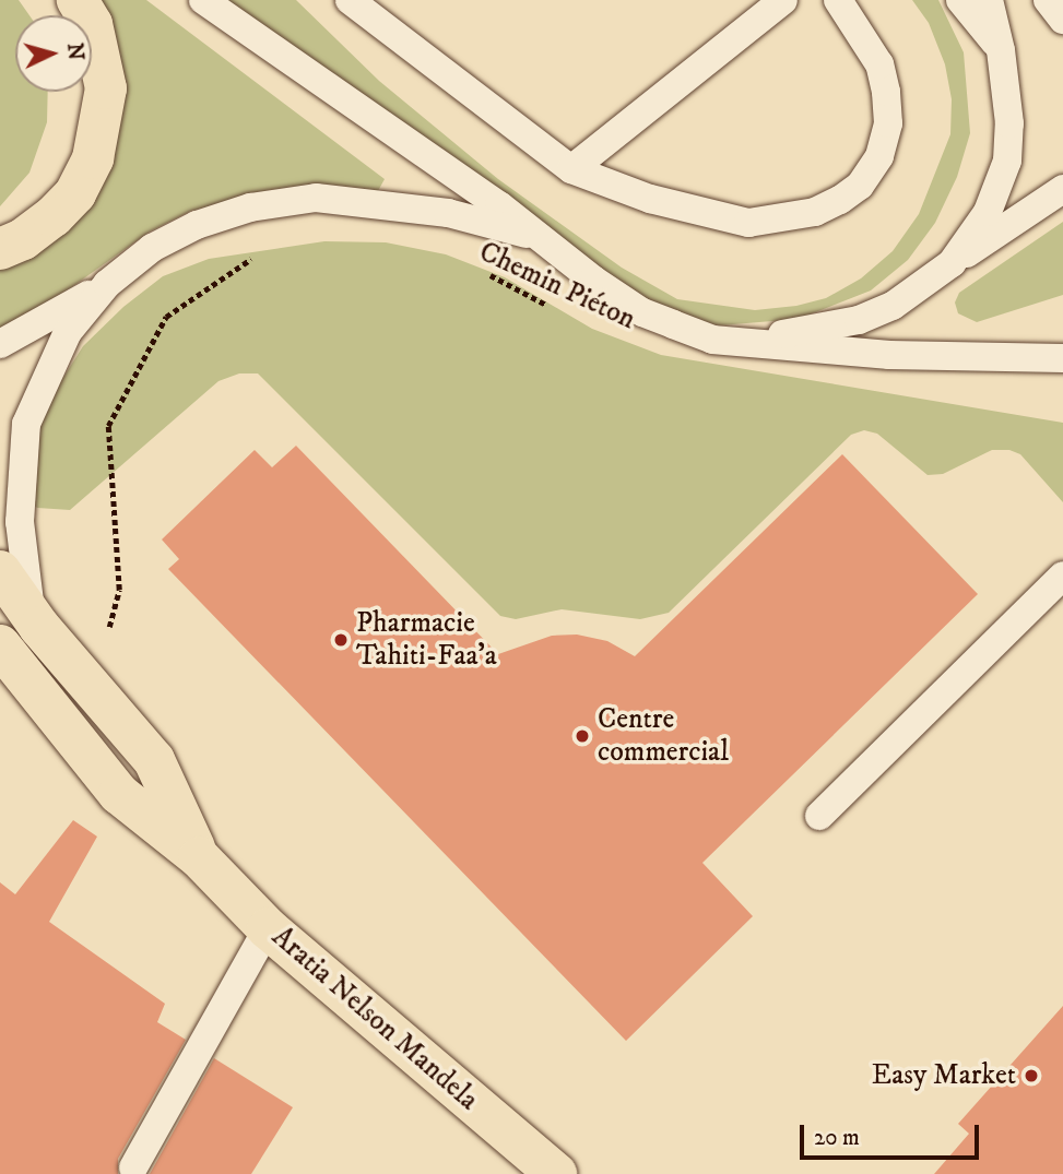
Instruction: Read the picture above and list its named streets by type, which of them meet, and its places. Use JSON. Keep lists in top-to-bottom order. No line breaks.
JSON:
{"streets":{"main road":["Aratia Nelson Mandela"],"path":["Chemin Piéton"]},"places":["Pharmacie Tahiti-Faa'a","Centre commercial","Easy Market"],"scale_bar":"20 m","north":"right"}
